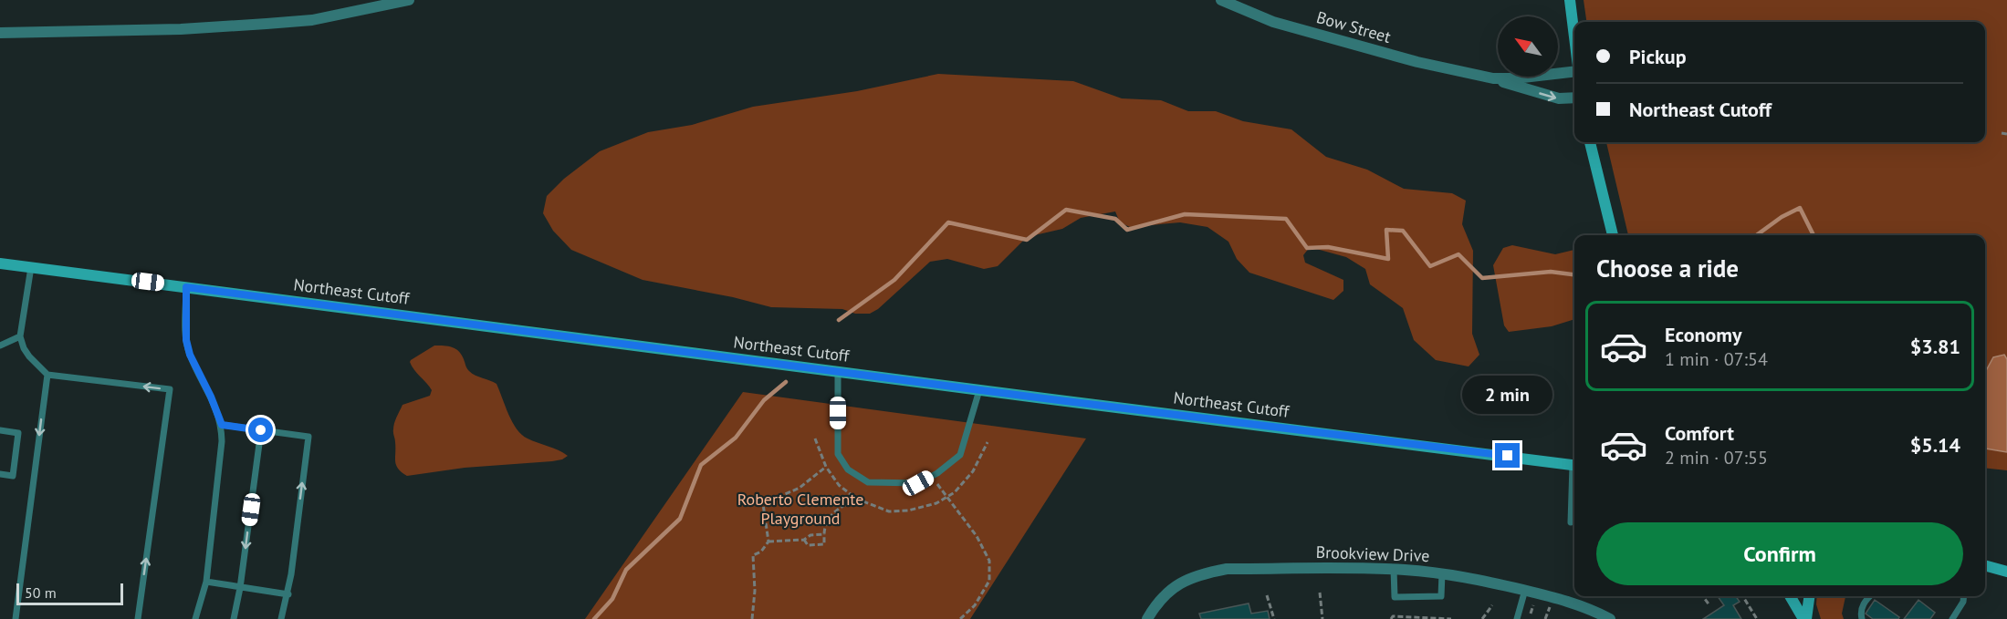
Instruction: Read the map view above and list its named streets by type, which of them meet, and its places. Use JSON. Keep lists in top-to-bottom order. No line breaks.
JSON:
{"streets":{"main road":["Northeast Cutoff"],"street":["Bow Street","Brookview Drive"]},"parks":["Roberto Clemente Playground"],"scale_bar":"50 m","north":"top left","page":{"banner":["Pickup","Northeast Cutoff"],"heading":"Choose a ride","list":[{"name":"Economy","note":"1 min · 07:54","value":"$3.81"},{"name":"Comfort","note":"2 min · 07:55","value":"$5.14"}],"bubble":"2 min","buttons":"Confirm","scale":"50 m"}}
